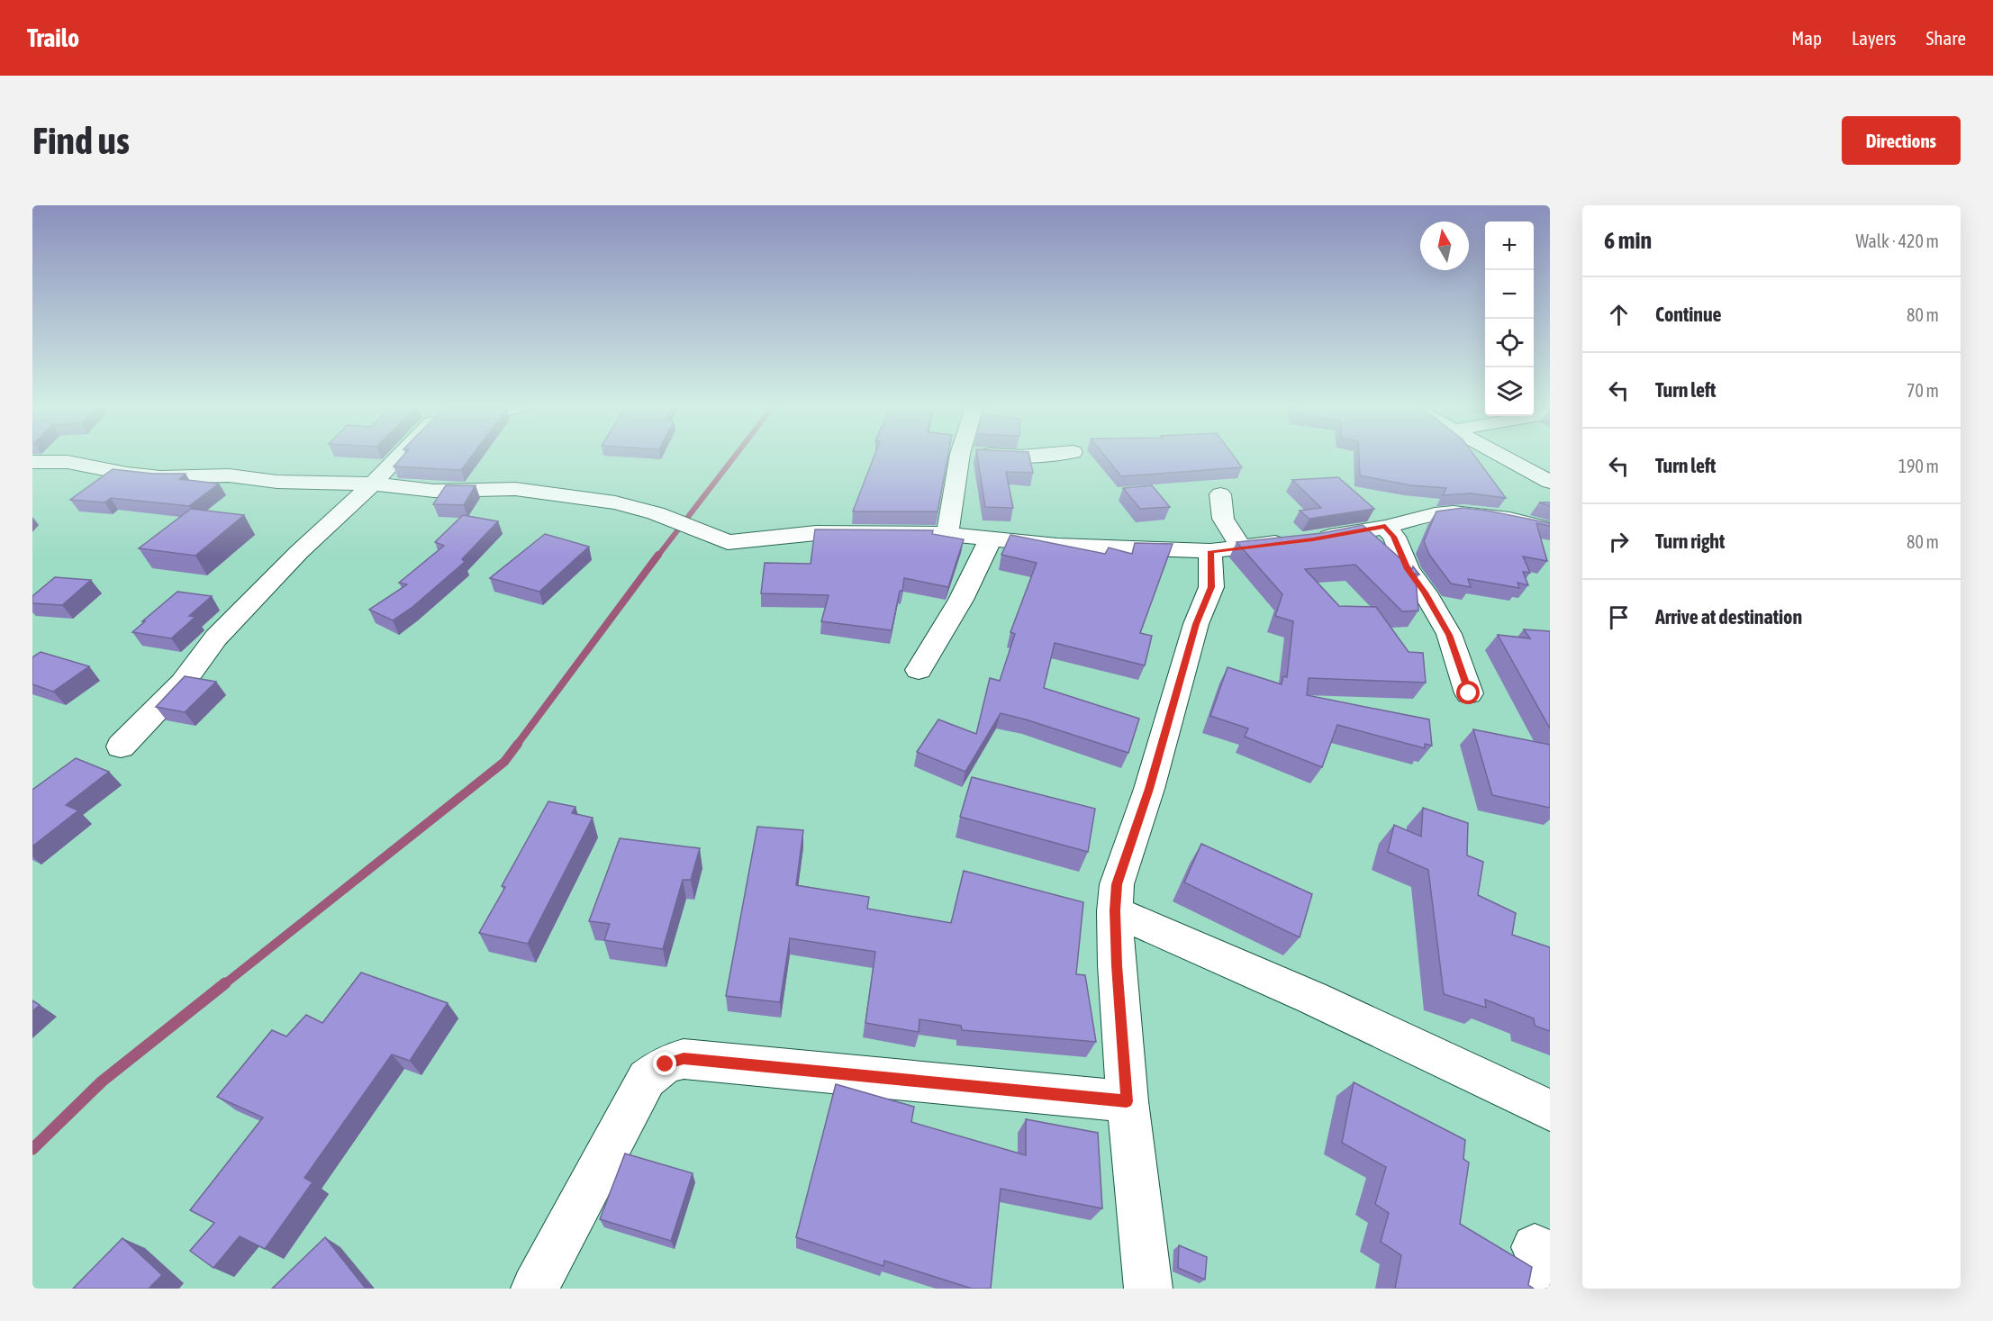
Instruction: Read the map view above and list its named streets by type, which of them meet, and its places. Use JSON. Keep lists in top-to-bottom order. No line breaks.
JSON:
{"north":"top","page":{"header":"Trailo","nav":["Map","Layers","Share"],"buttons":"Directions","title":"Find us","heading":["6 min","Walk · 420 m"],"map_buttons":["+","−"],"list":[["Continue","80 m"],["Turn left","70 m"],["Turn left","190 m"],["Turn right","80 m"],"Arrive at destination"]}}
